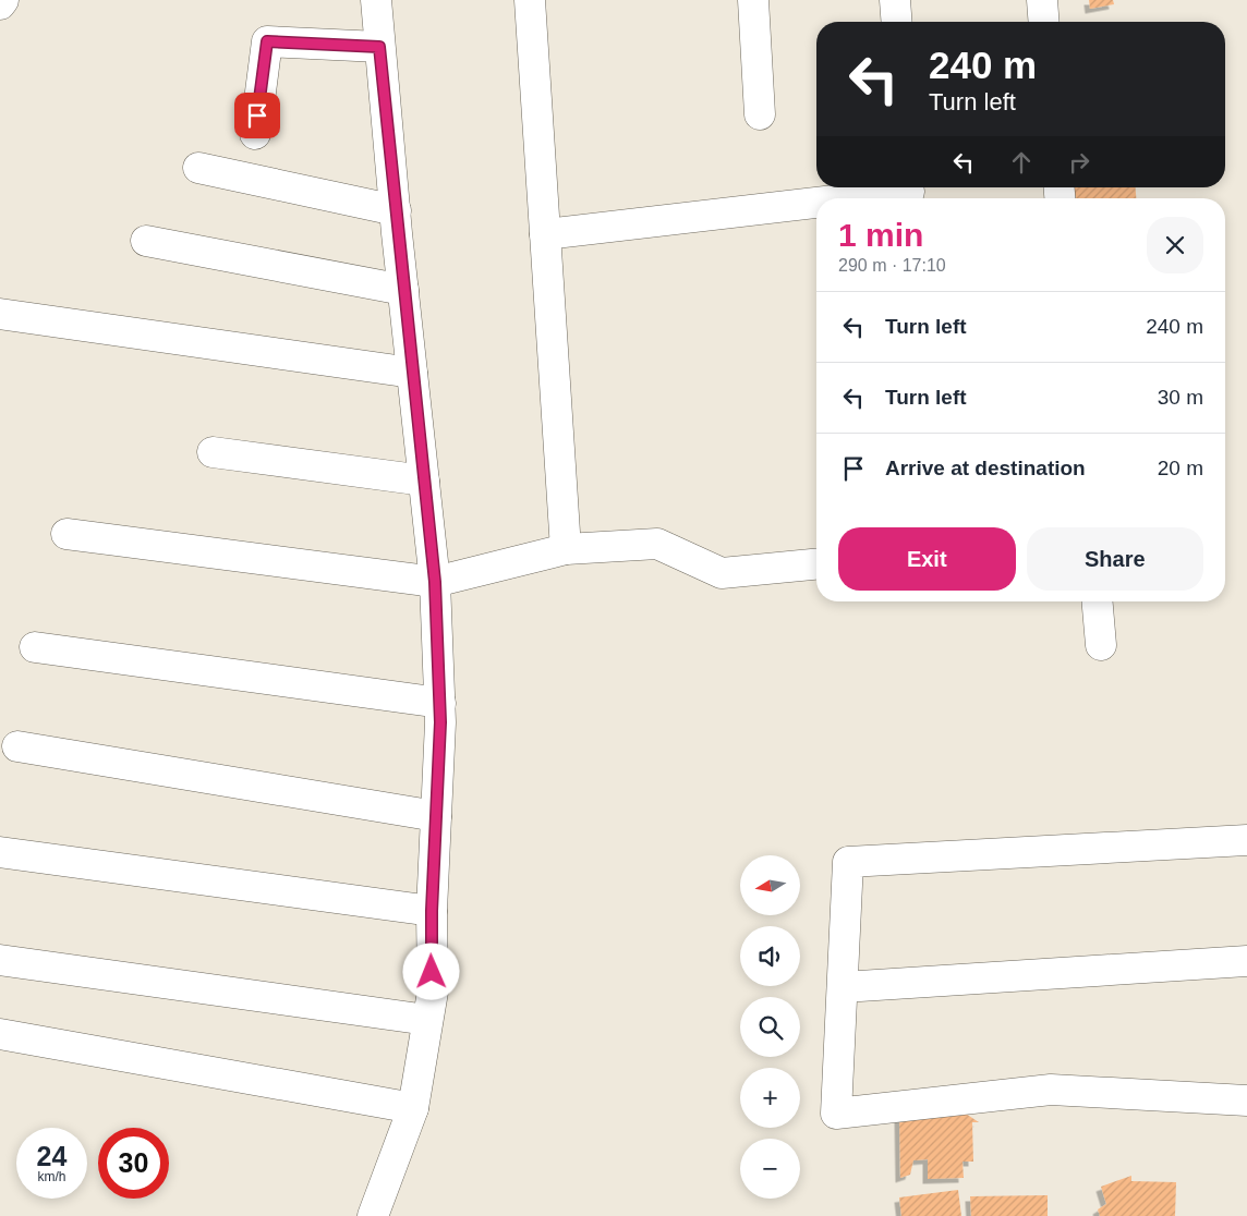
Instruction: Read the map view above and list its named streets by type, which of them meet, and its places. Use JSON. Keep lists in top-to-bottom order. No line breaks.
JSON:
{"north":"left","page":{"turn":["240 m","Turn left"],"heading":["1 min","290 m · 17:10"],"list":[{"name":"Turn left","value":"240 m"},{"name":"Turn left","value":"30 m"},{"name":"Arrive at destination","value":"20 m"}],"buttons":["Exit","Share"],"map_buttons":["+","−"],"speed":"24 km/h","limit":"30"}}
